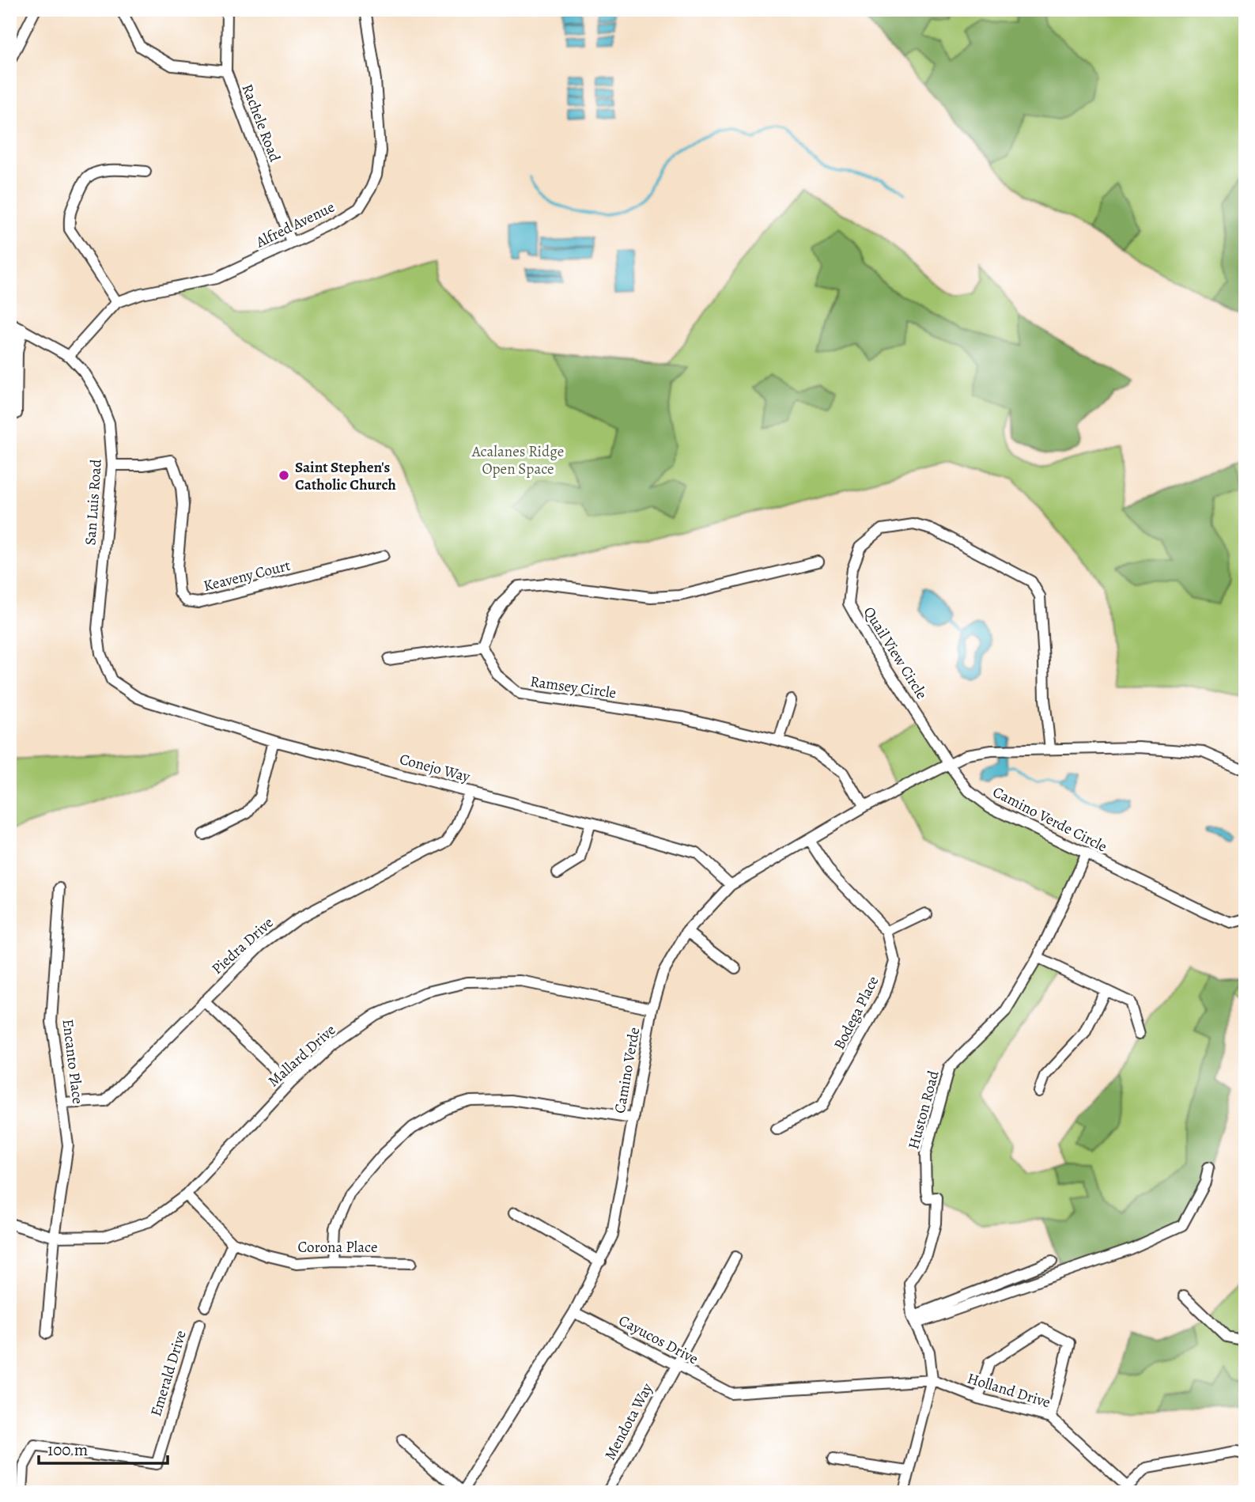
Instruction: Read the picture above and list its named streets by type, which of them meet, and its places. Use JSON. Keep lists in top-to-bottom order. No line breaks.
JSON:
{"streets":{"street":["Rachele Road","Alfred Avenue","San Luis Road","Keaveny Court","Quail View Circle","Ramsey Circle","Conejo Way","Camino Verde Circle","Piedra Drive","Bodega Place","Mallard Drive","Encanto Place","Camino Verde","Huston Road","Corona Place","Cayucos Drive","Emerald Drive","Holland Drive","Mendota Way"]},"crossings":[["Rachele Road","Alfred Avenue"],["Alfred Avenue","San Luis Road"],["San Luis Road","Keaveny Court"],["San Luis Road","Conejo Way"],["Quail View Circle","Camino Verde Circle"],["Quail View Circle","Camino Verde"],["Ramsey Circle","Camino Verde"],["Conejo Way","Piedra Drive"],["Conejo Way","Camino Verde"],["Camino Verde Circle","Camino Verde"],["Camino Verde Circle","Huston Road"],["Piedra Drive","Encanto Place"],["Mallard Drive","Encanto Place"],["Mallard Drive","Camino Verde"],["Mallard Drive","Corona Place"],["Camino Verde","Cayucos Drive"],["Huston Road","Holland Drive"],["Cayucos Drive","Holland Drive"],["Cayucos Drive","Mendota Way"]],"parks":["Acalanes Ridge Open Space"],"places":["Saint Stephen's Catholic Church"],"scale_bar":"100 m"}
